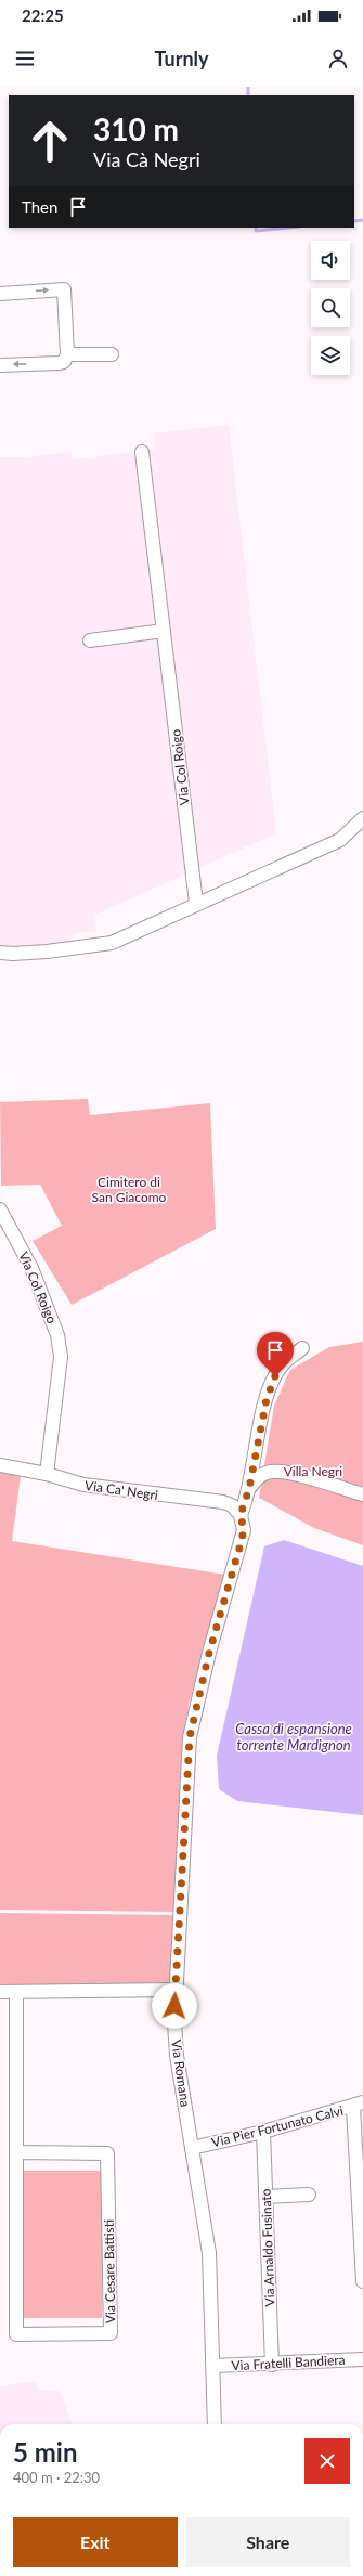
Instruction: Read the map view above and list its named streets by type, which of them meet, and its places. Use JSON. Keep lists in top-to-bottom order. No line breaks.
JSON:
{"streets":{"street":["Via Col Roigo","Via Ca' Negri","Via Romana","Via Pier Fortunato Calvi","Via Arnaldo Fusinato","Via Cesare Battisti","Via Fratelli Bandiera"]},"crossings":[["Via Col Roigo","Via Ca' Negri"],["Via Ca' Negri","Via Romana"],["Via Romana","Via Pier Fortunato Calvi"],["Via Romana","Via Fratelli Bandiera"],["Via Pier Fortunato Calvi","Via Arnaldo Fusinato"],["Via Arnaldo Fusinato","Via Fratelli Bandiera"]],"water":["Cassa di espansione torrente Mardignon"],"parks":["Cimitero di San Giacomo","Villa Negri"],"page":{"status":"22:25","header":"Turnly","turn":["310 m","Via Cà Negri"],"then":"Then","heading":["5 min","400 m · 22:30"],"buttons":["Exit","Share"]}}
